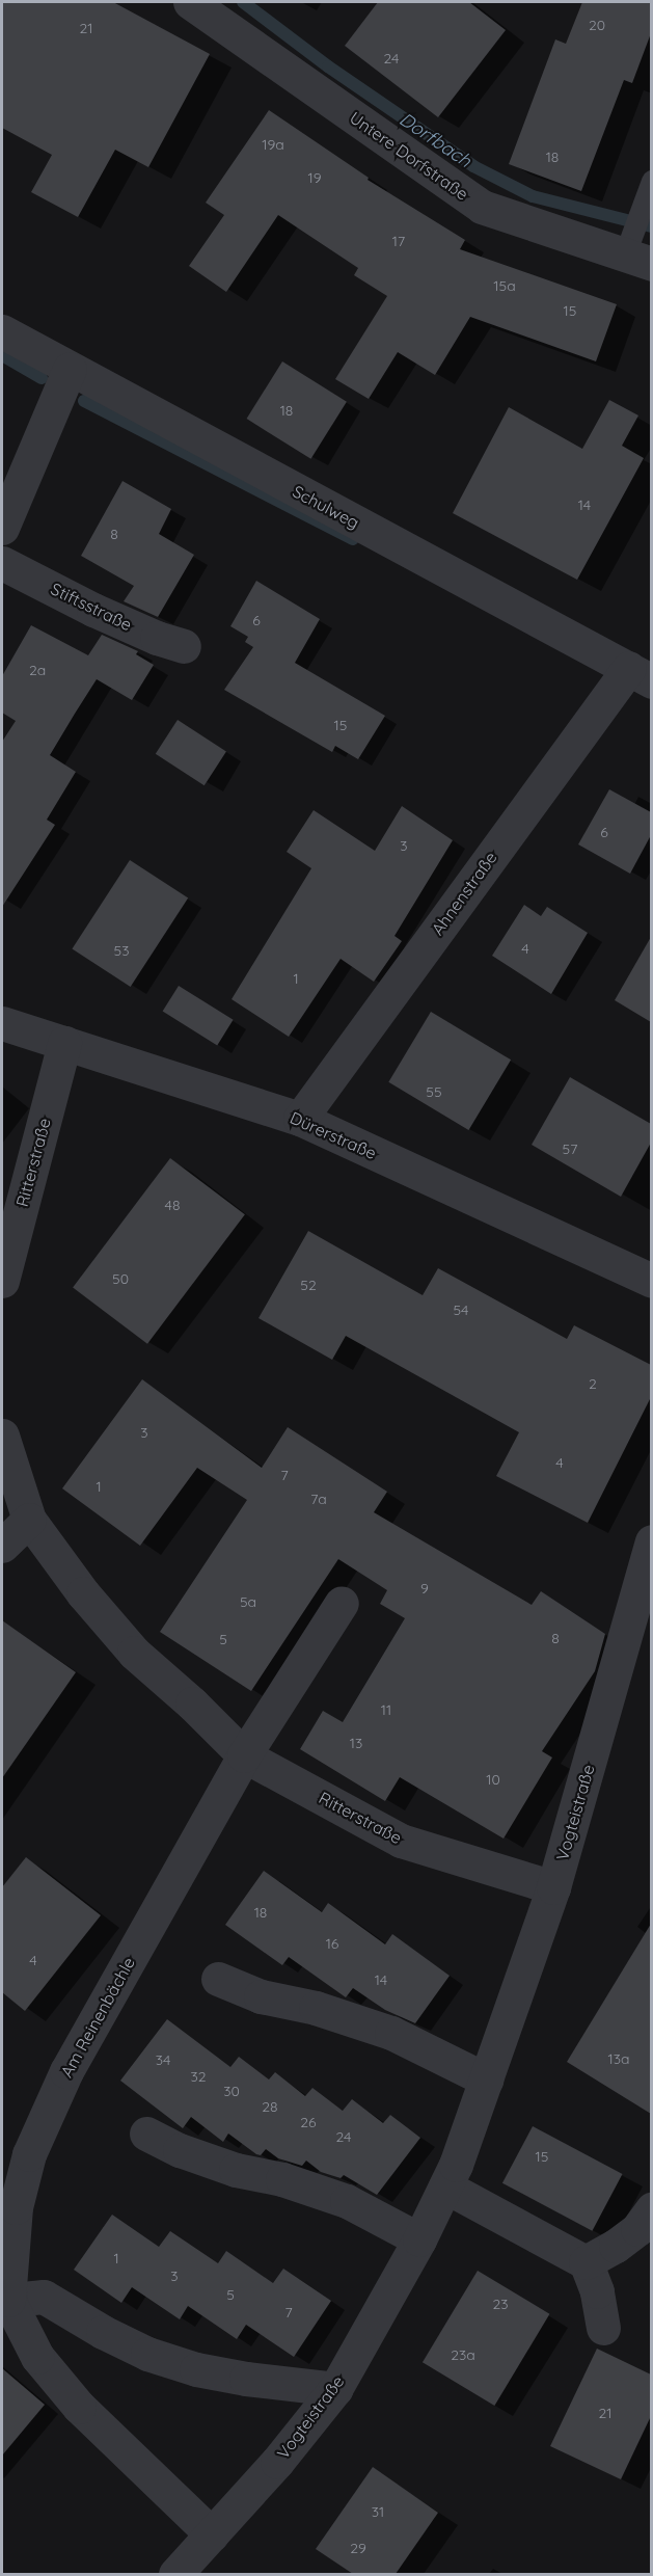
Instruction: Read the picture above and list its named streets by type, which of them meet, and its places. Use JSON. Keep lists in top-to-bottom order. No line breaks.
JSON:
{"streets":{"street":["Untere Dorfstraße","Schulweg","Stiftsstraße","Ahnenstraße","Dürerstraße","Ritterstraße","Vogteistraße","Am Reinenbächle"]},"crossings":[["Schulweg","Ahnenstraße"],["Ahnenstraße","Dürerstraße"],["Dürerstraße","Ritterstraße"],["Ritterstraße","Vogteistraße"],["Ritterstraße","Am Reinenbächle"]],"water":["Dorfbach"],"house_numbers":["20","21","24","19a","18","19","17","15a","15","18","14","8","6","2a","15","6","3","4","53","1","55","57","48","50","52","54","2","3","4","7","1","7a","9","5a","8","5","11","13","10","18","16","4","14","13a","34","32","30","28","26","24","15","1","3","5","23","7","23a","21","31","29"]}
